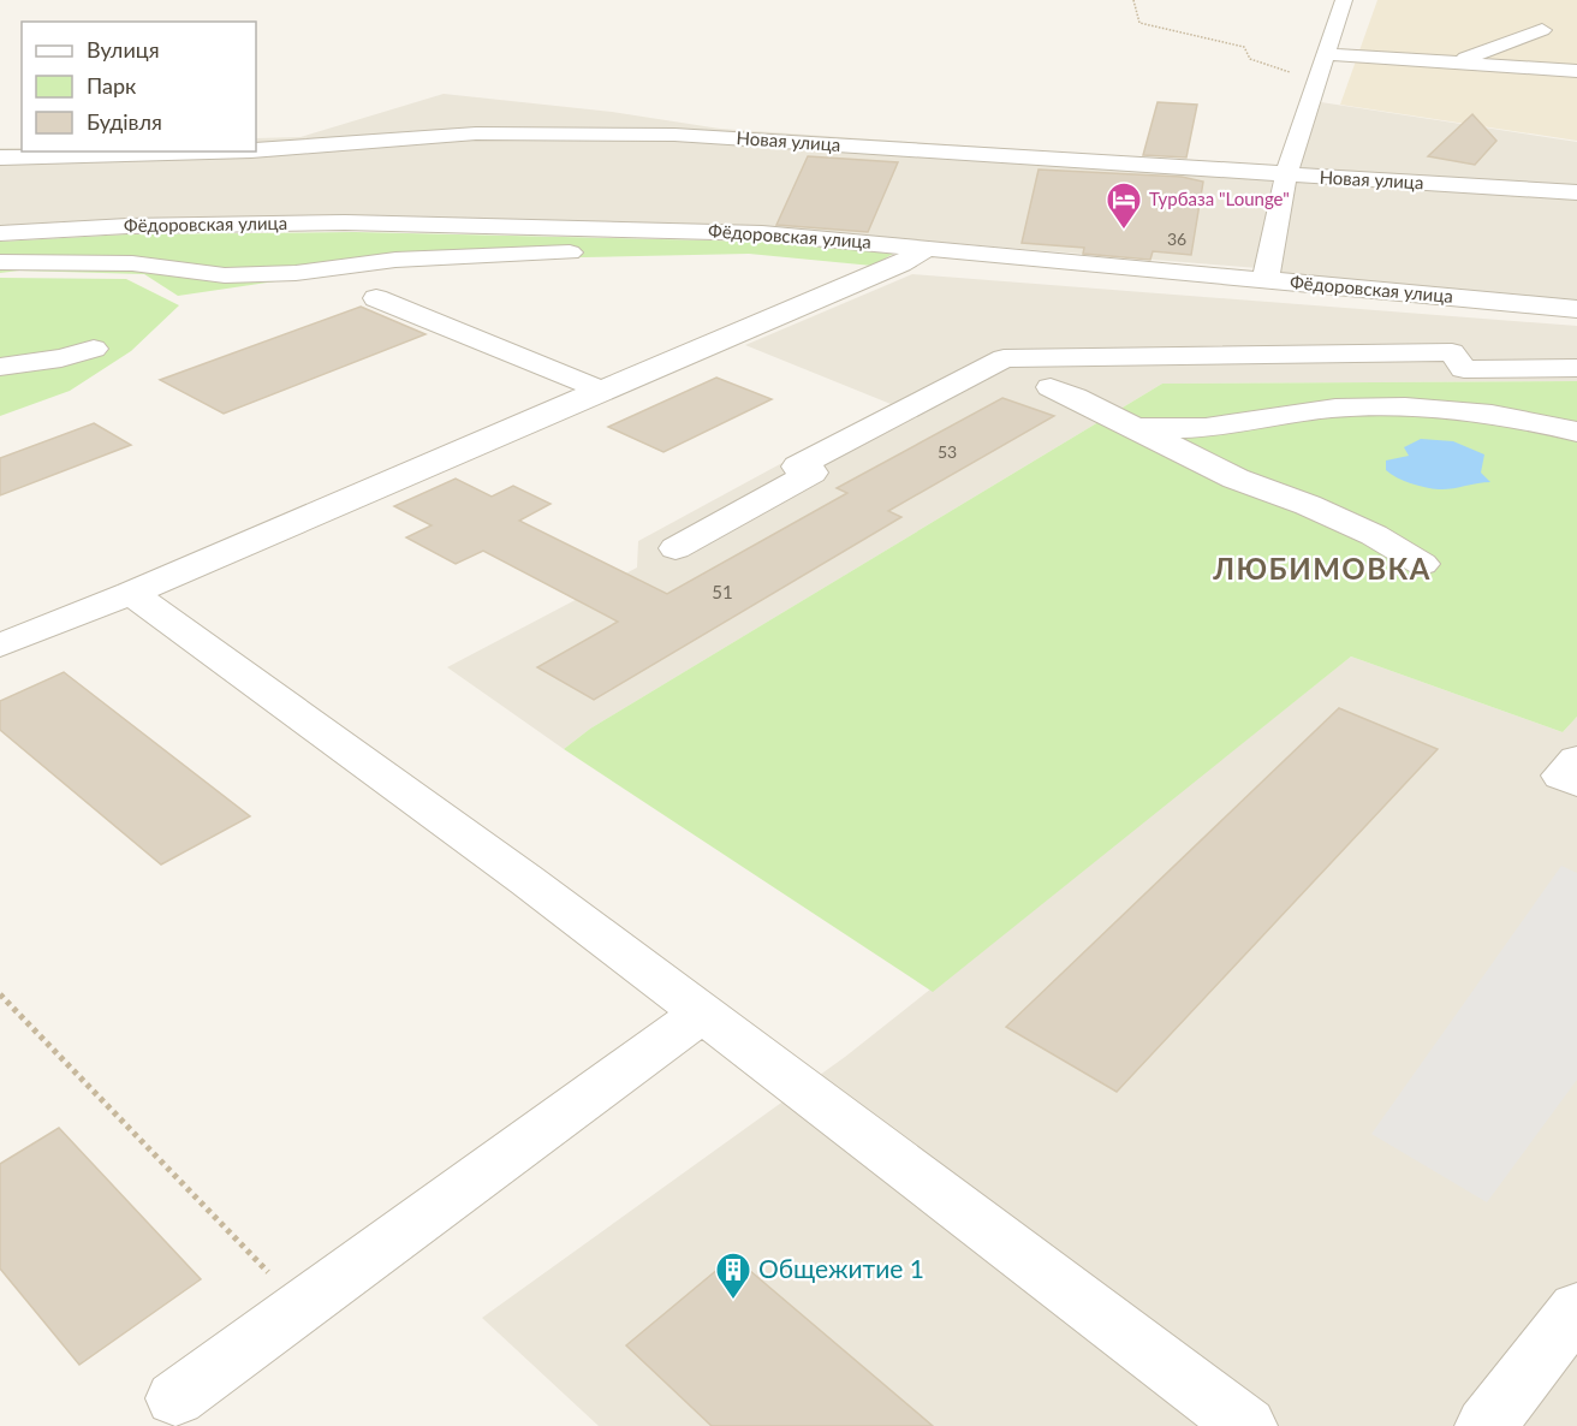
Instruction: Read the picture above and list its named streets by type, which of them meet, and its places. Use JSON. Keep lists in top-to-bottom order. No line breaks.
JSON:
{"streets":{"street":["Новая улица","Фёдоровская улица"]},"districts":["ЛЮБИМОВКА"],"places":{"hotel":["Турбаза \"Lounge\""],"building":["Общежитие 1"]},"house_numbers":["36","53","51"],"legend":["Вулиця","Парк","Будівля"]}
